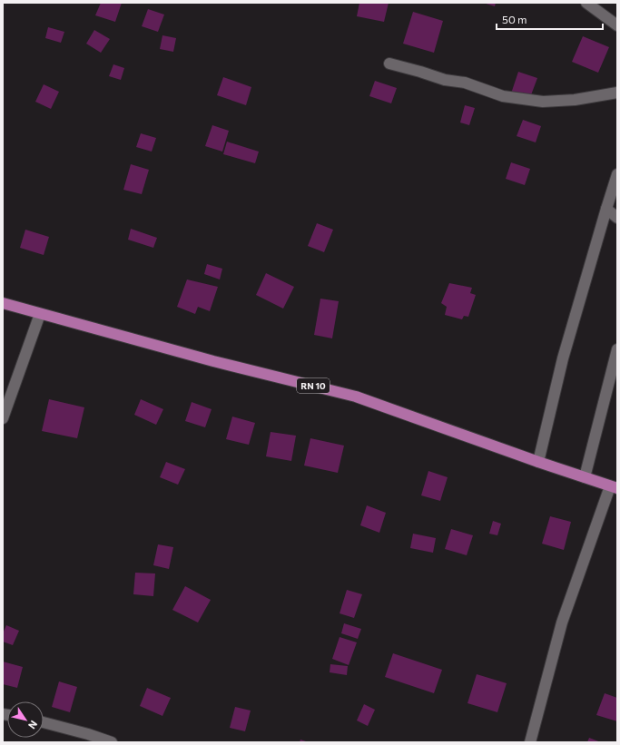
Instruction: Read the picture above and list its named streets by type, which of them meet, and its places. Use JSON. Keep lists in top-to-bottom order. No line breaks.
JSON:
{"streets":{"main road":["RN 10"]},"scale_bar":"50 m","north":"bottom right"}
